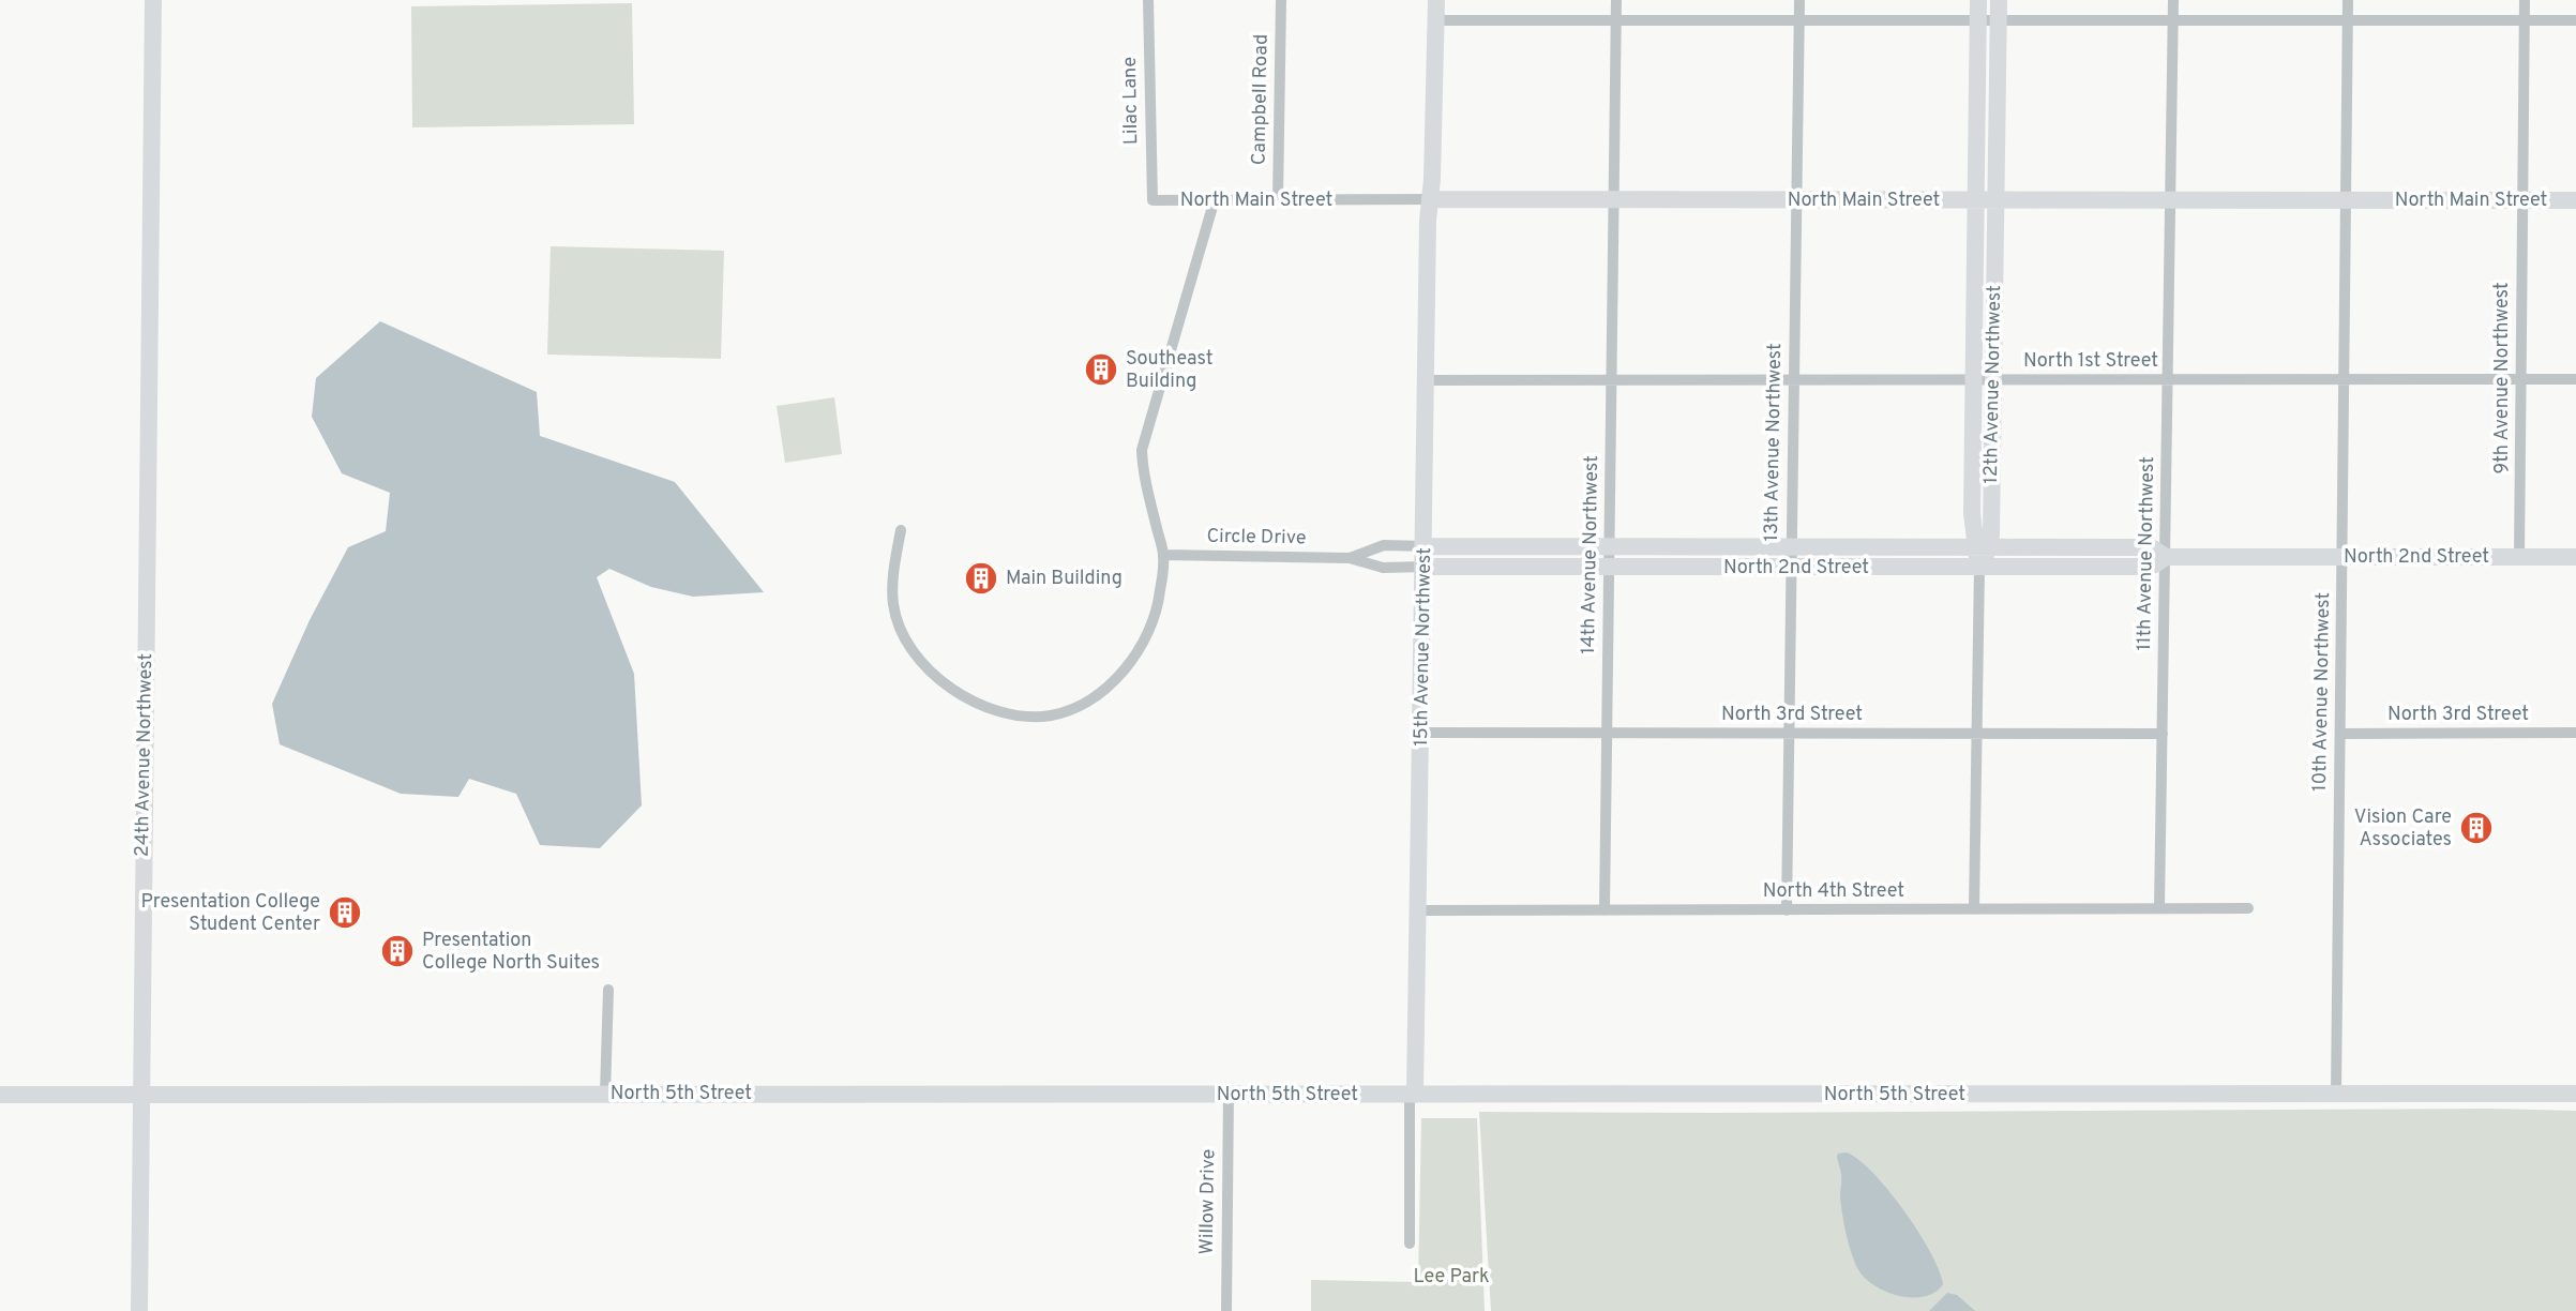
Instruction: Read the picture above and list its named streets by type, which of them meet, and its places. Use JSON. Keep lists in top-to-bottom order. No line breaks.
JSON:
{"streets":{"street":["Campbell Road","Lilac Lane","North Main Street","North 1st Street","9th Avenue Northwest","12th Avenue Northwest","13th Avenue Northwest","Circle Drive","11th Avenue Northwest","14th Avenue Northwest","North 2nd Street","15th Avenue Northwest","10th Avenue Northwest","North 3rd Street","24th Avenue Northwest","North 4th Street","North 5th Street","Willow Drive"]},"crossings":[["Campbell Road","North Main Street"],["Lilac Lane","North Main Street"],["North Main Street","9th Avenue Northwest"],["North Main Street","12th Avenue Northwest"],["North Main Street","13th Avenue Northwest"],["North Main Street","11th Avenue Northwest"],["North Main Street","14th Avenue Northwest"],["North Main Street","15th Avenue Northwest"],["North Main Street","10th Avenue Northwest"],["North 1st Street","9th Avenue Northwest"],["North 1st Street","12th Avenue Northwest"],["North 1st Street","13th Avenue Northwest"],["North 1st Street","11th Avenue Northwest"],["North 1st Street","14th Avenue Northwest"],["North 1st Street","15th Avenue Northwest"],["North 1st Street","10th Avenue Northwest"],["9th Avenue Northwest","North 2nd Street"],["12th Avenue Northwest","North 2nd Street"],["12th Avenue Northwest","North 3rd Street"],["12th Avenue Northwest","North 4th Street"],["13th Avenue Northwest","North 2nd Street"],["13th Avenue Northwest","North 3rd Street"],["13th Avenue Northwest","North 4th Street"],["Circle Drive","North 2nd Street"],["Circle Drive","15th Avenue Northwest"],["11th Avenue Northwest","North 2nd Street"],["11th Avenue Northwest","North 3rd Street"],["11th Avenue Northwest","North 4th Street"],["14th Avenue Northwest","North 2nd Street"],["14th Avenue Northwest","North 3rd Street"],["14th Avenue Northwest","North 4th Street"],["North 2nd Street","15th Avenue Northwest"],["North 2nd Street","10th Avenue Northwest"],["15th Avenue Northwest","North 3rd Street"],["15th Avenue Northwest","North 4th Street"],["15th Avenue Northwest","North 5th Street"],["10th Avenue Northwest","North 3rd Street"],["10th Avenue Northwest","North 5th Street"],["24th Avenue Northwest","North 5th Street"],["North 5th Street","Willow Drive"]],"parks":["Lee Park"],"places":{"building":["Southeast Building","Main Building","Vision Care Associates","Presentation College Student Center","Presentation College North Suites"]}}
